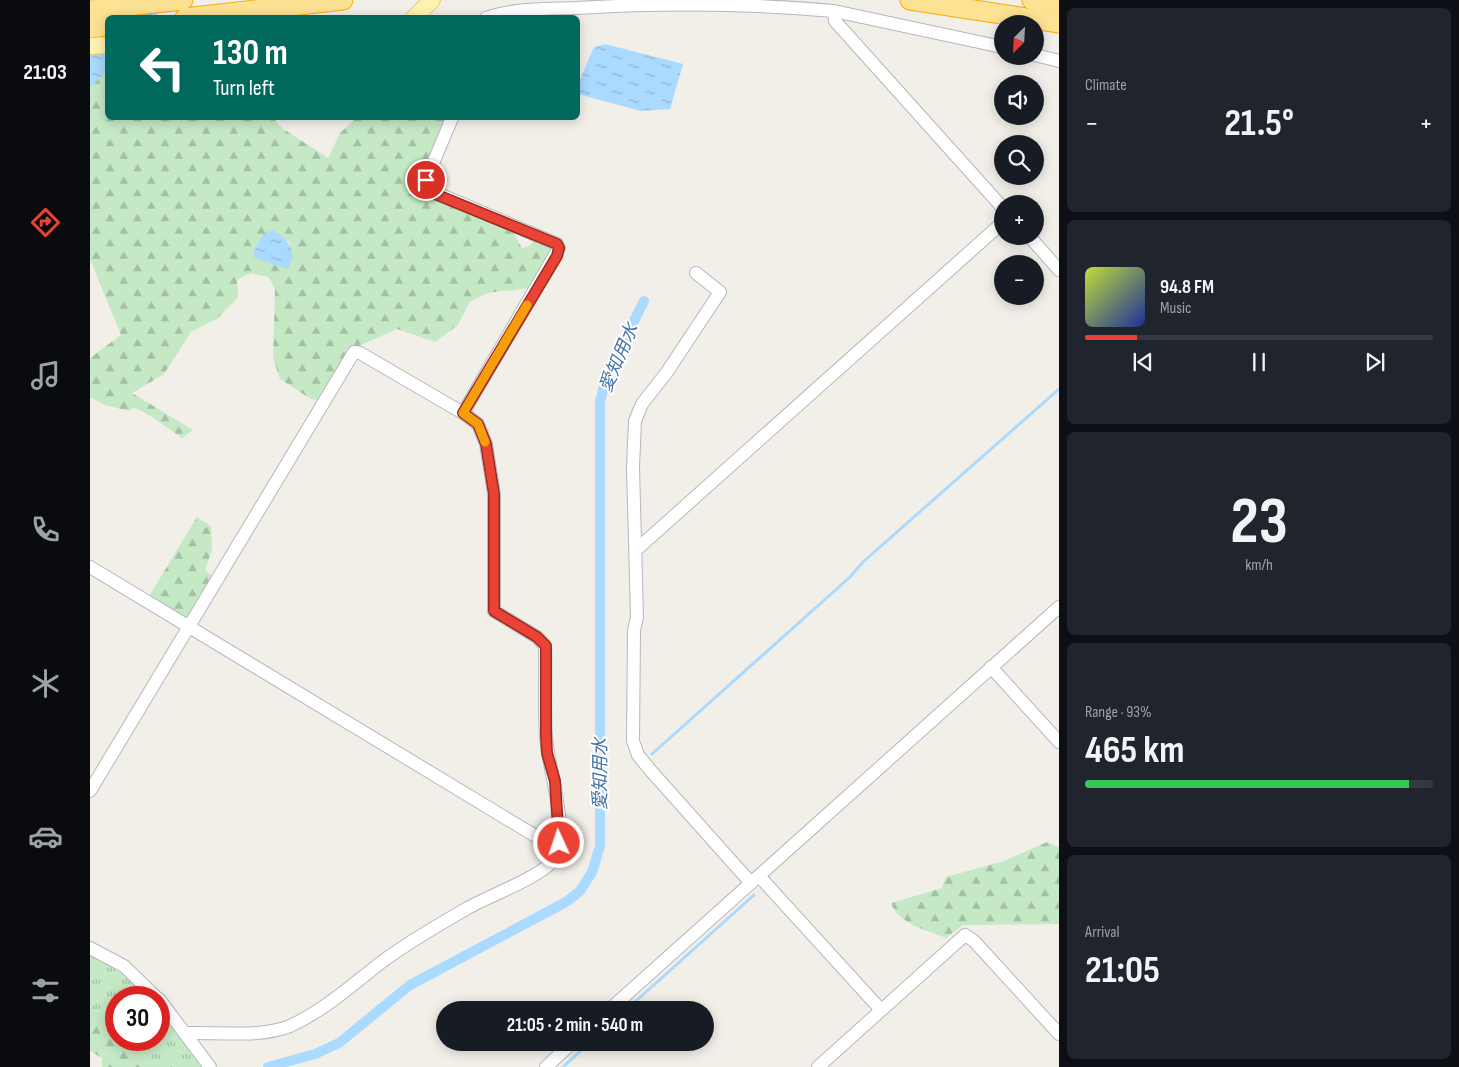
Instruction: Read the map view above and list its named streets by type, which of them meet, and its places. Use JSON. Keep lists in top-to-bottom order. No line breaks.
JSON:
{"water":["愛知用水"],"north":"bottom left","page":{"tabs":"21:03","tile":["Climate",["23","km/h"],["Range · 93%","465 km"],["Arrival","21:05"]],"map_buttons":["+","−"],"turn":["130 m","Turn left"],"heat":["−","21.5°","+"],"song":["94.8 FM","Music"],"limit":"30","trip":"21:05 · 2 min · 540 m"}}
